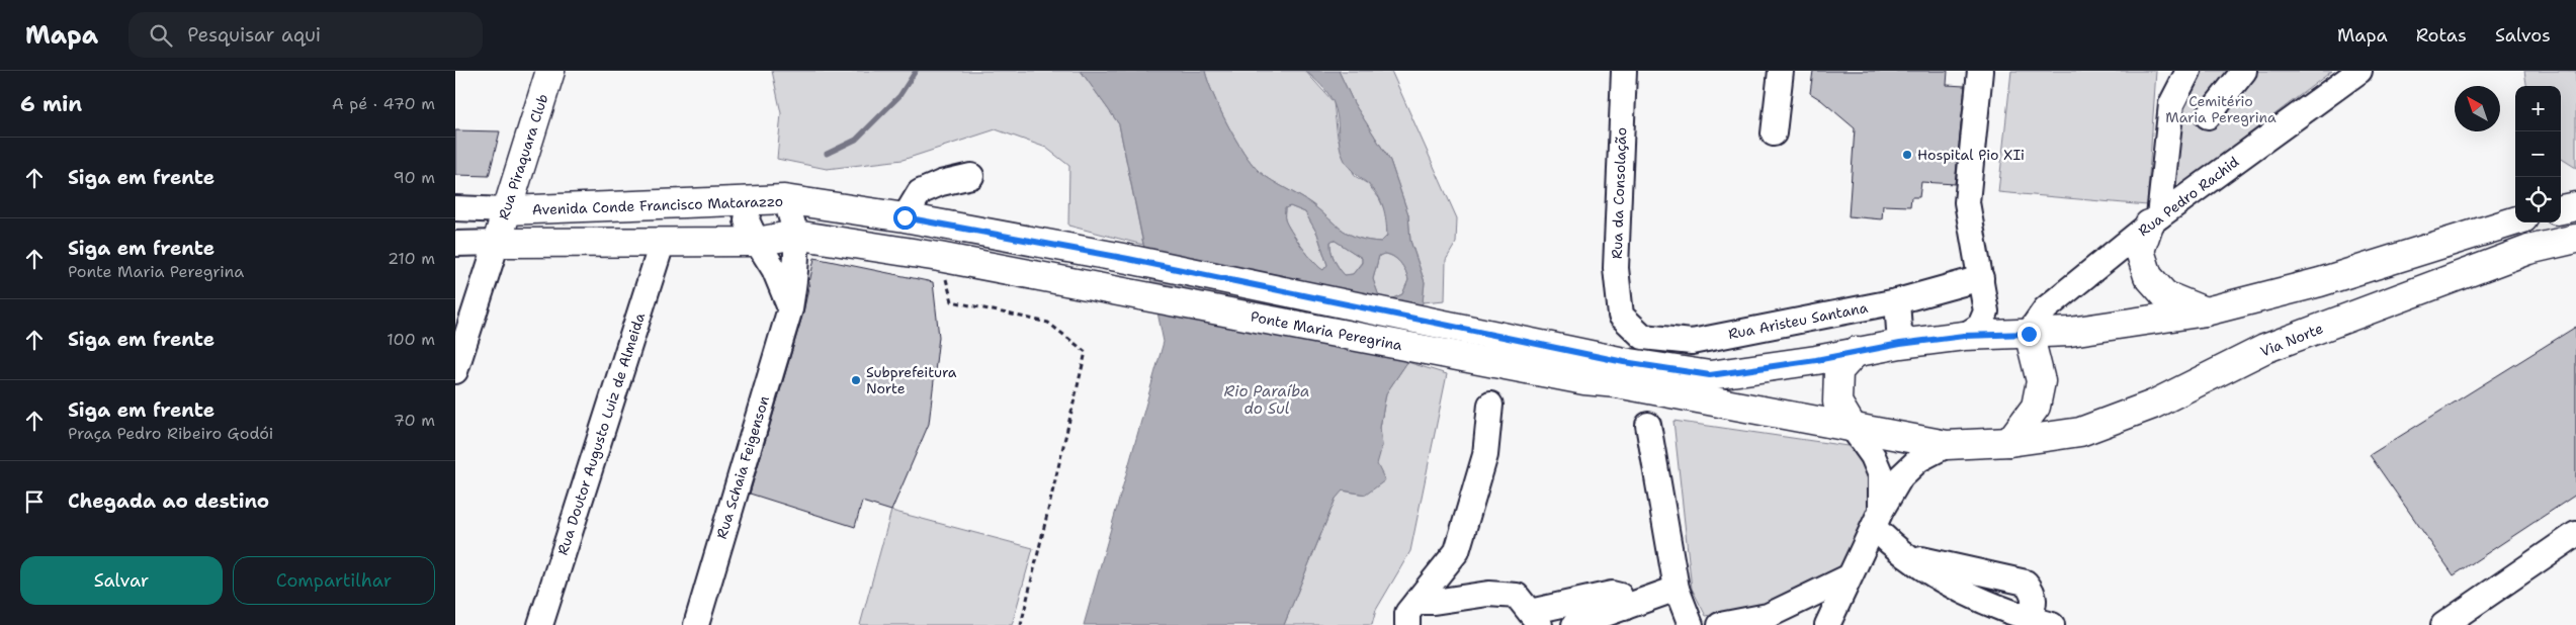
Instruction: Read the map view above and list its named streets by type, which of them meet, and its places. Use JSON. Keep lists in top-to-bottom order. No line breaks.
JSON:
{"streets":{"main road":["Rua Piraquara Club","Avenida Conde Francisco Matarazzo","Ponte Maria Peregrina","Via Norte"],"street":["Rua da Consolação","Rua Pedro Rachid","Rua Aristeu Santana","Rua Doutor Augusto Luiz de Almeida","Rua Schaia Feigenson"]},"crossings":[["Rua Piraquara Club","Avenida Conde Francisco Matarazzo"],["Rua da Consolação","Rua Aristeu Santana"],["Avenida Conde Francisco Matarazzo","Ponte Maria Peregrina"],["Avenida Conde Francisco Matarazzo","Rua Schaia Feigenson"],["Ponte Maria Peregrina","Via Norte"]],"water":["Rio Paraíba do Sul"],"parks":["Cemitério Maria Peregrina"],"places":["Hospital Pio XIi","Subprefeitura Norte"],"north":"top left","page":{"header":"Mapa","search":"Pesquisar aqui","nav":["Mapa","Rotas","Salvos"],"heading":["6 min","A pé · 470 m"],"map_buttons":["+","−"],"list":[["Siga em frente","90 m"],["Siga em frente","Ponte Maria Peregrina","210 m"],["Siga em frente","100 m"],["Siga em frente","Praça Pedro Ribeiro Godói","70 m"],"Chegada ao destino"],"buttons":["Salvar","Compartilhar"]}}
